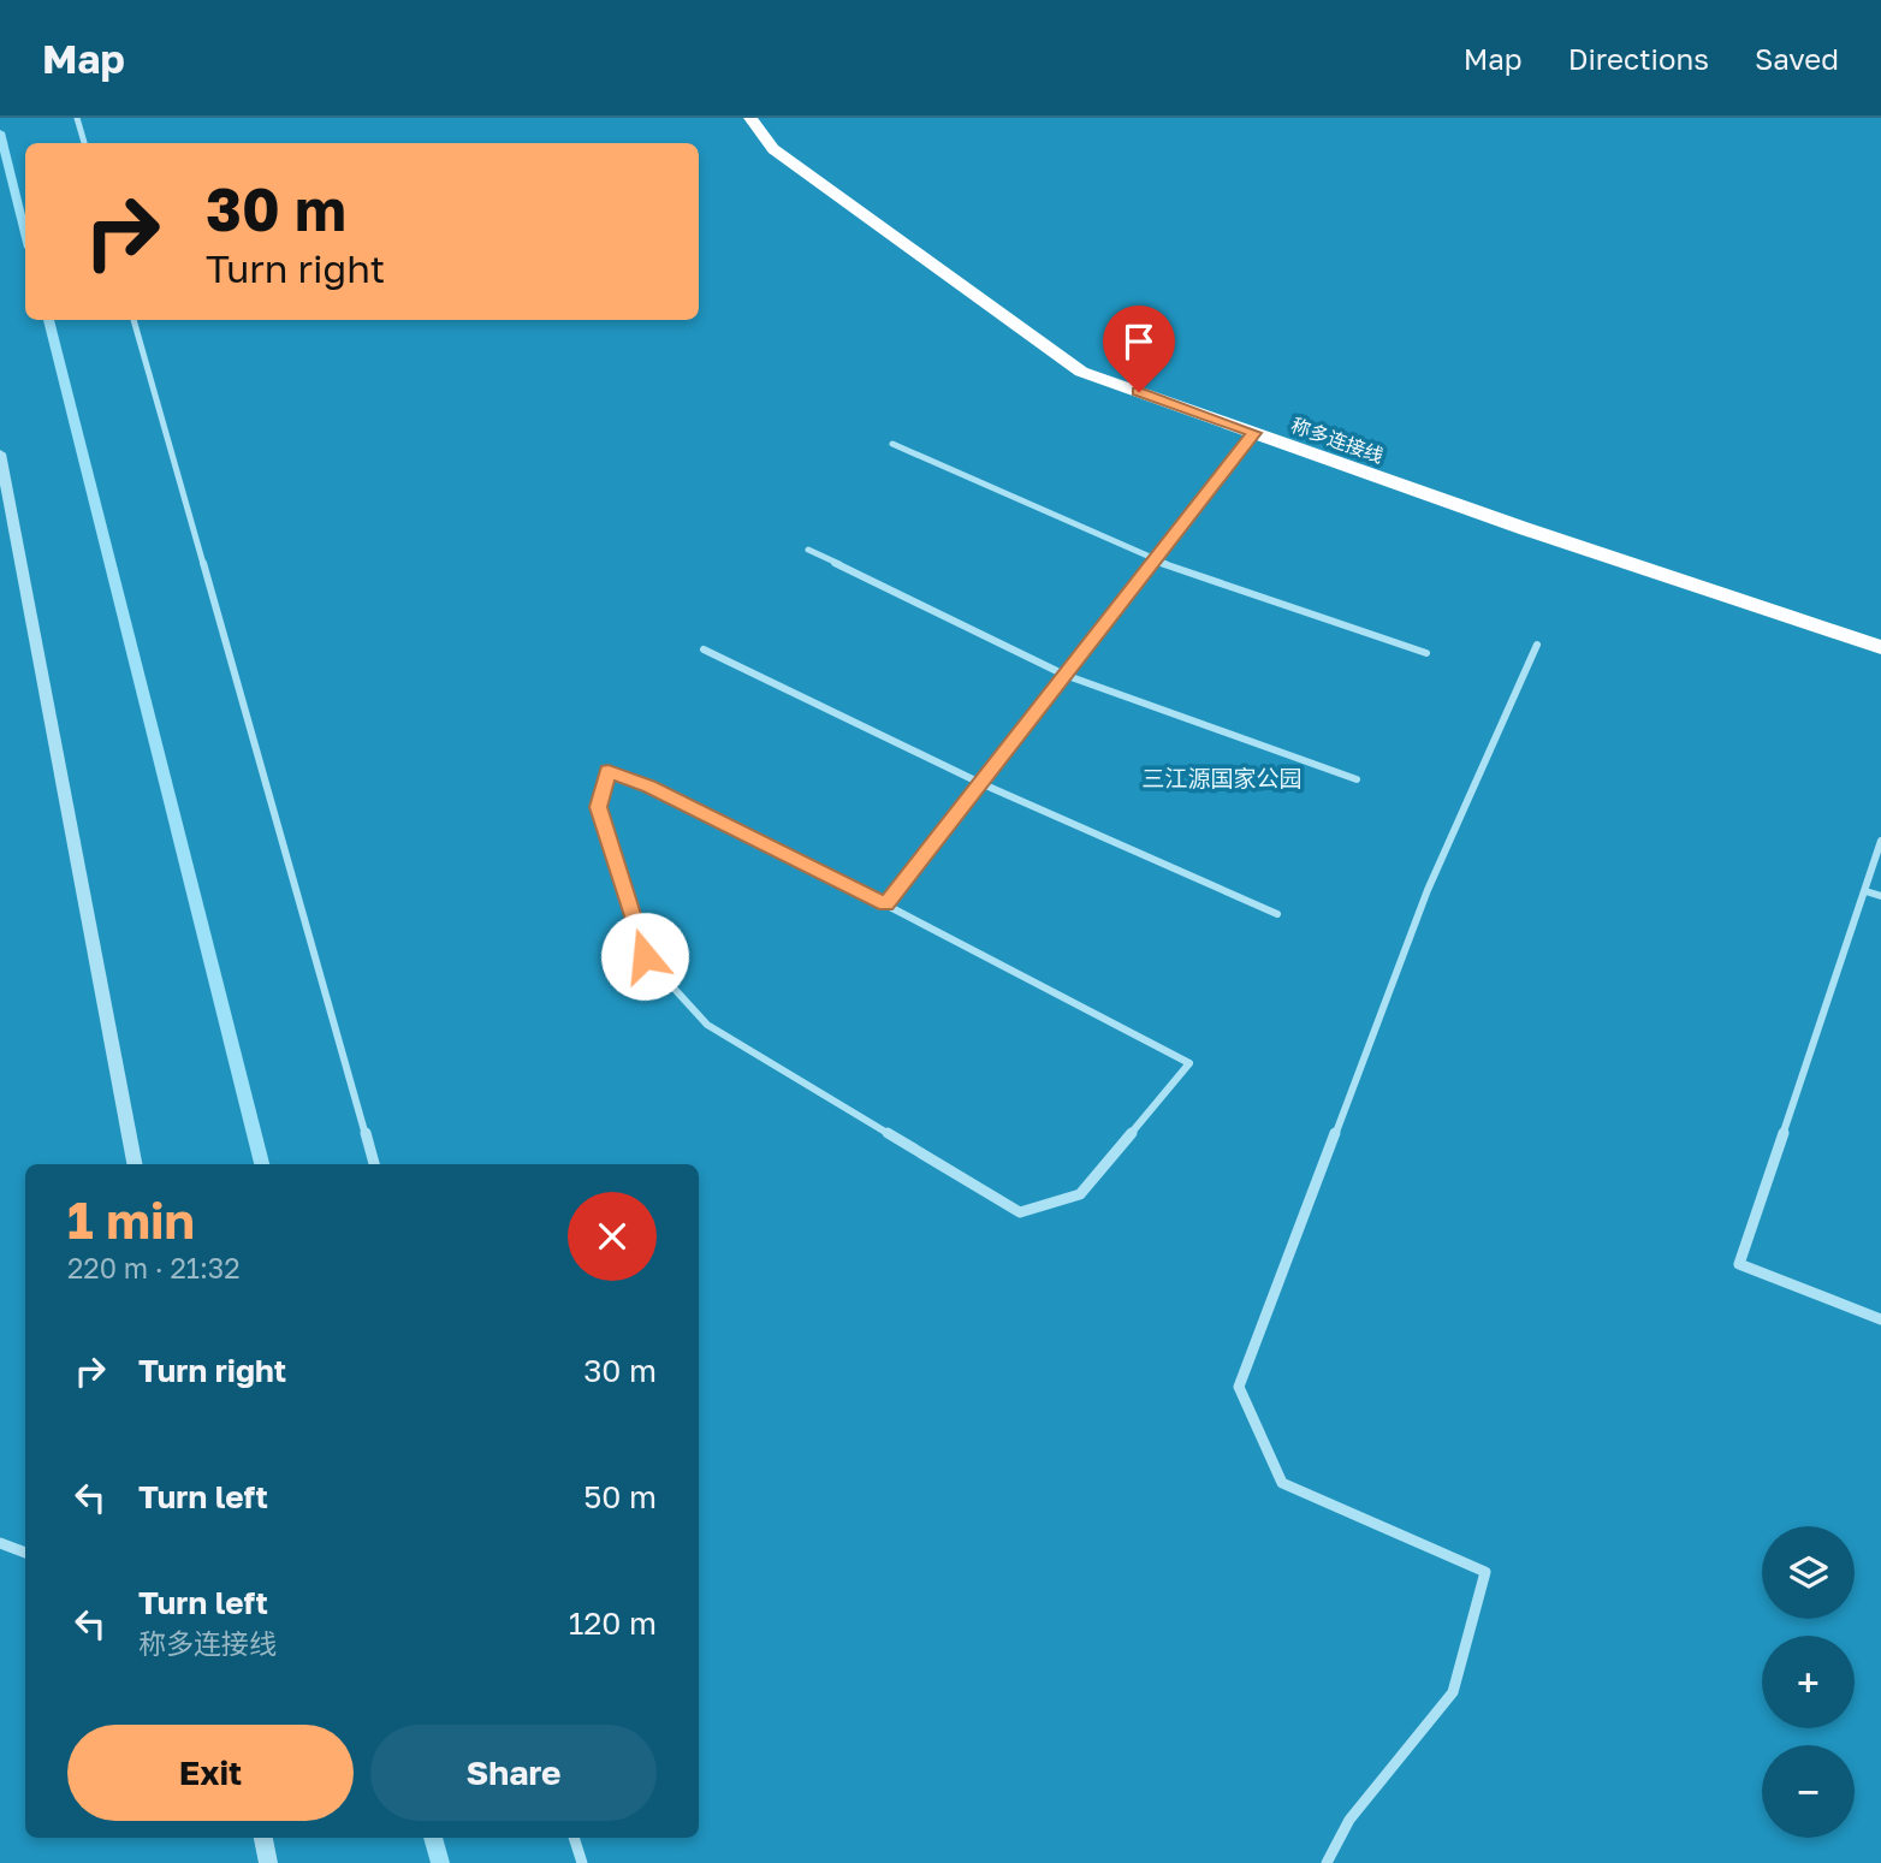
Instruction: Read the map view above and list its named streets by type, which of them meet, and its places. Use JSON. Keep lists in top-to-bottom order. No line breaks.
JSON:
{"streets":{"highway":["称多连接线"]},"parks":["三江源国家公园"],"page":{"header":"Map","nav":["Map","Directions","Saved"],"turn":["30 m","Turn right"],"heading":["1 min","220 m · 21:32"],"list":[{"name":"Turn right","value":"30 m"},{"name":"Turn left","value":"50 m"},{"name":"Turn left","note":"称多连接线","value":"120 m"}],"map_buttons":["+","−"],"buttons":["Exit","Share"]}}
